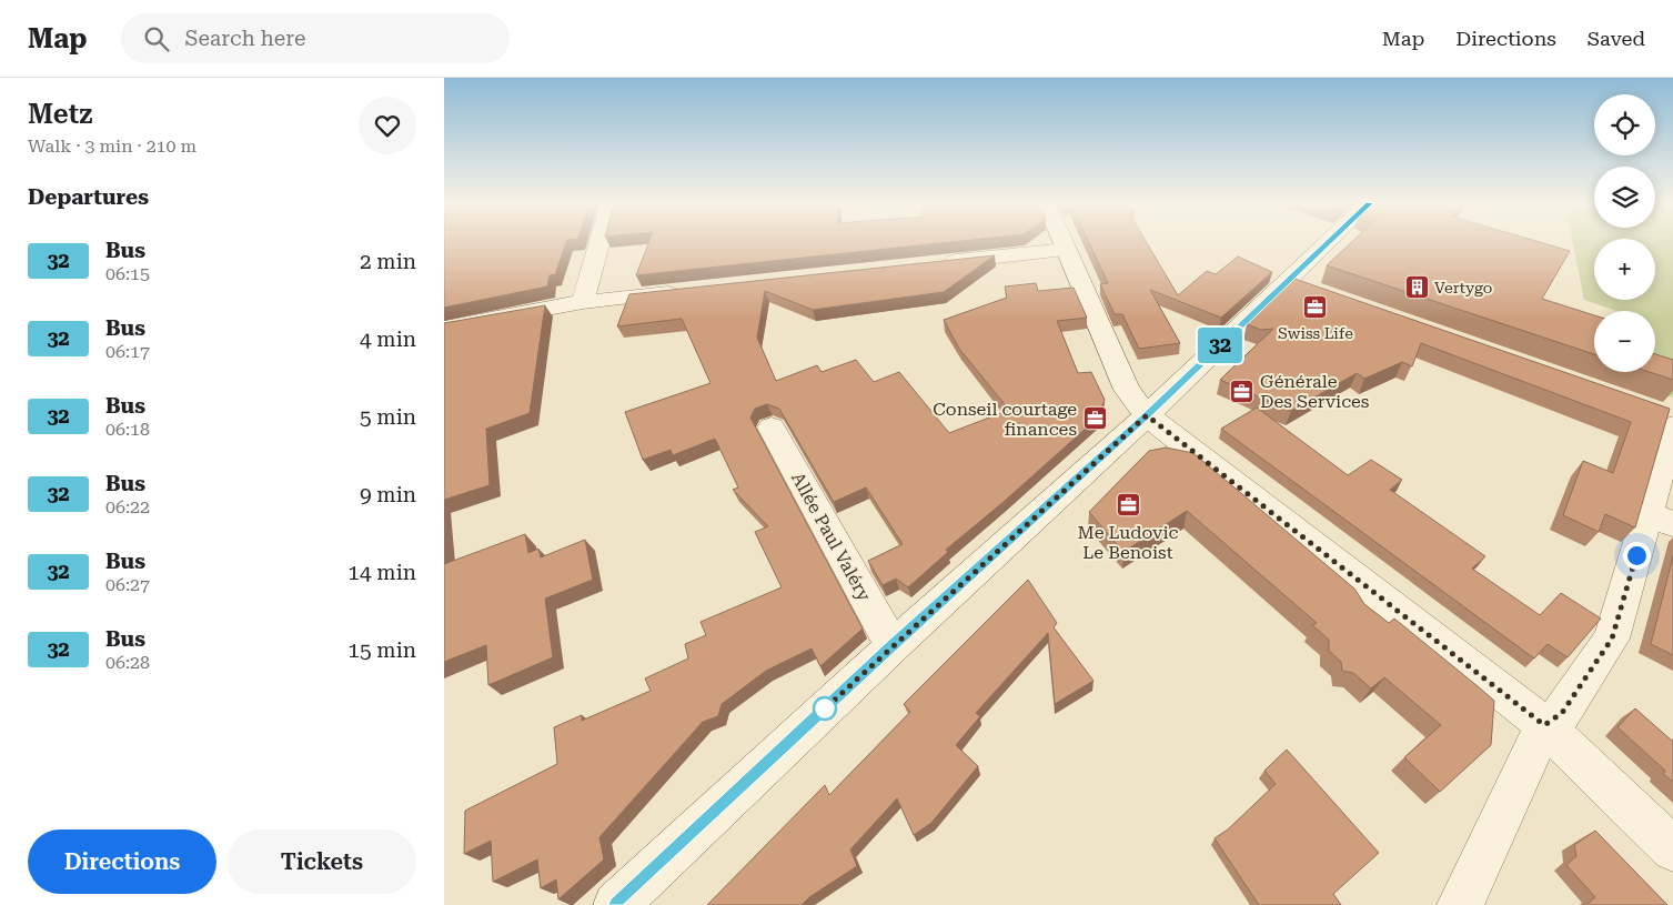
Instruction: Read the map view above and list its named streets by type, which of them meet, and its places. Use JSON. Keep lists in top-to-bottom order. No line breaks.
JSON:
{"streets":{"street":["Allée Paul Valéry"]},"places":{"building":["Vertygo"],"office":["Swiss Life","Générale Des Services","Conseil courtage finances","Me Ludovic Le Benoist"]},"lines":["bus line 32"],"page":{"header":"Map","search":"Search here","nav":["Map","Directions","Saved"],"heading":[["Metz","Walk · 3 min · 210 m"],"Departures"],"on_map":"32","map_buttons":["+","−"],"list":[{"mark":"32","name":"Bus","note":"06:15","value":"2 min"},{"mark":"32","name":"Bus","note":"06:17","value":"4 min"},{"mark":"32","name":"Bus","note":"06:18","value":"5 min"},{"mark":"32","name":"Bus","note":"06:22","value":"9 min"},{"mark":"32","name":"Bus","note":"06:27","value":"14 min"},{"mark":"32","name":"Bus","note":"06:28","value":"15 min"}],"buttons":["Directions","Tickets"]}}
